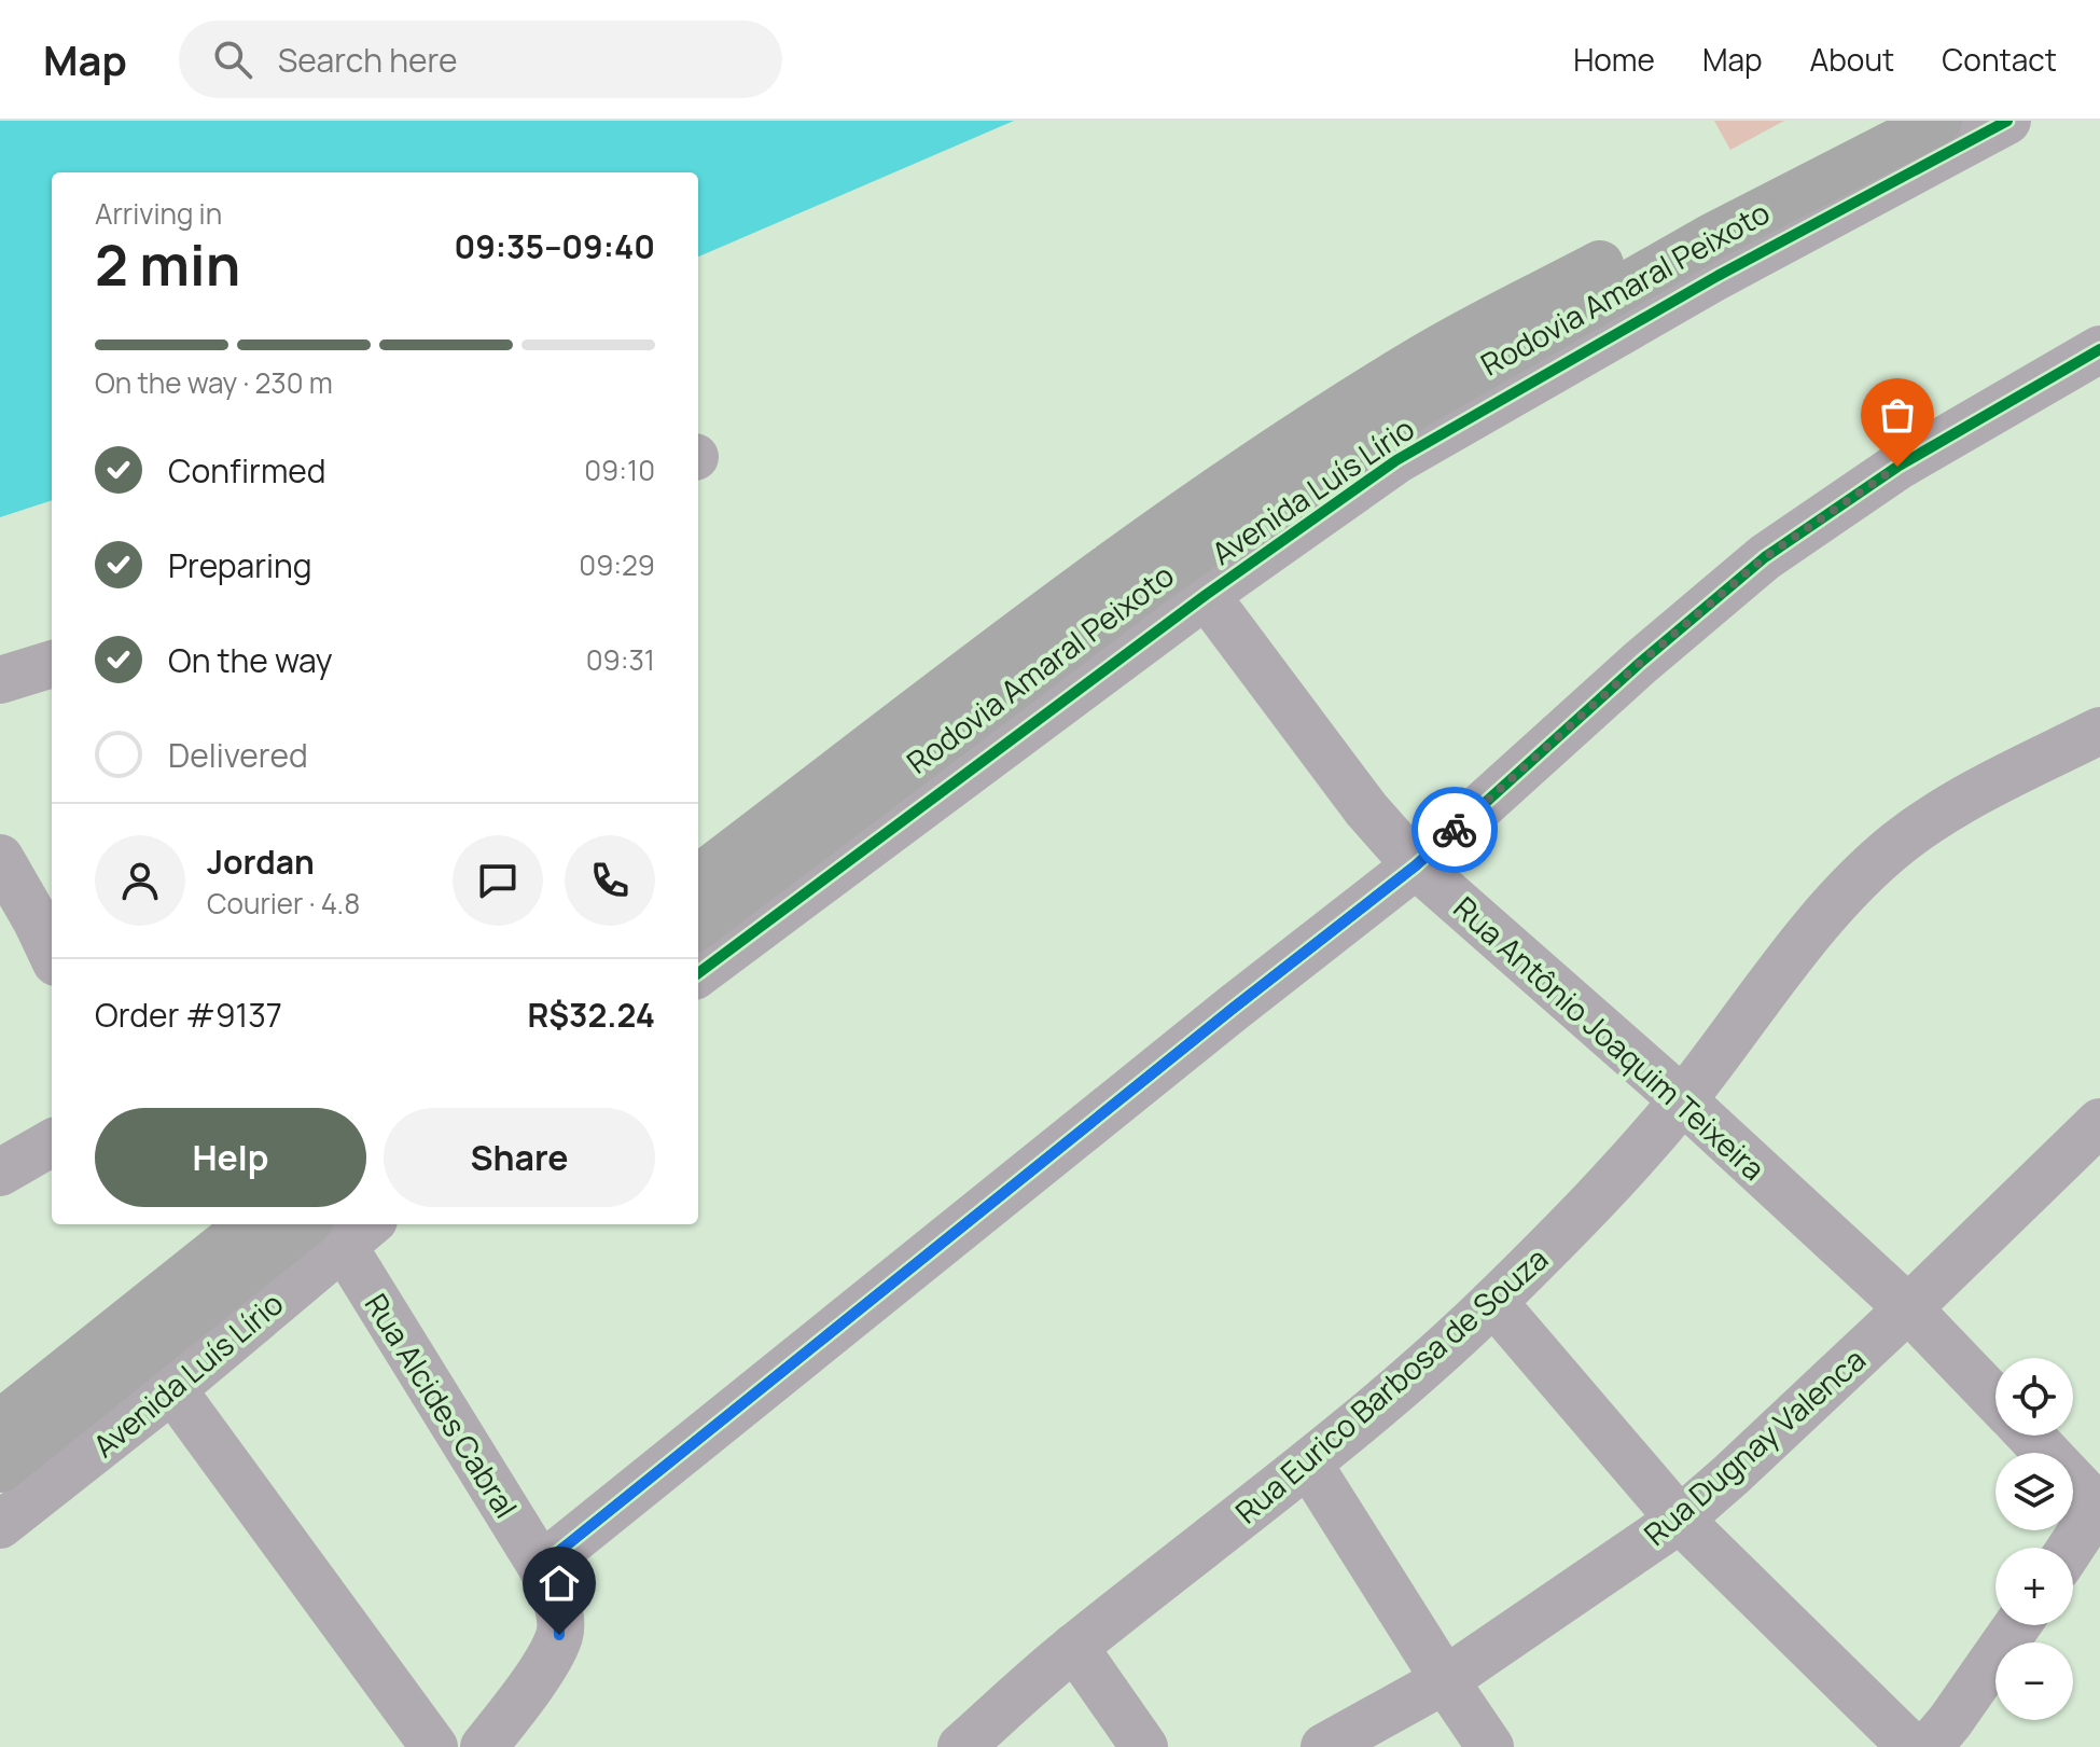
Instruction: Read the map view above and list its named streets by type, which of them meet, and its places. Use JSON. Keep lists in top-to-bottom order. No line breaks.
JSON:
{"streets":{"highway":["Rodovia Amaral Peixoto"],"street":["Avenida Luís Lírio","Rua Antônio Joaquim Teixeira","Rua Eurico Barbosa de Souza","Rua Alcides Cabral","Rua Dugnay Valenca"]},"crossings":[["Avenida Luís Lírio","Rua Antônio Joaquim Teixeira"],["Avenida Luís Lírio","Rua Alcides Cabral"],["Rua Antônio Joaquim Teixeira","Rua Eurico Barbosa de Souza"],["Rua Antônio Joaquim Teixeira","Rua Dugnay Valenca"]],"page":{"header":"Map","search":"Search here","nav":["Home","Map","About","Contact"],"heading":["2 min","Arriving in","09:35–09:40"],"panel":["Jordan","Courier · 4.8","Order #9137","R$32.24"],"bar":"On the way · 230 m","list":[["Confirmed","09:10"],["Preparing","09:29"],["On the way","09:31"],"Delivered"],"buttons":["Help","Share"],"map_buttons":["+","−"]}}
